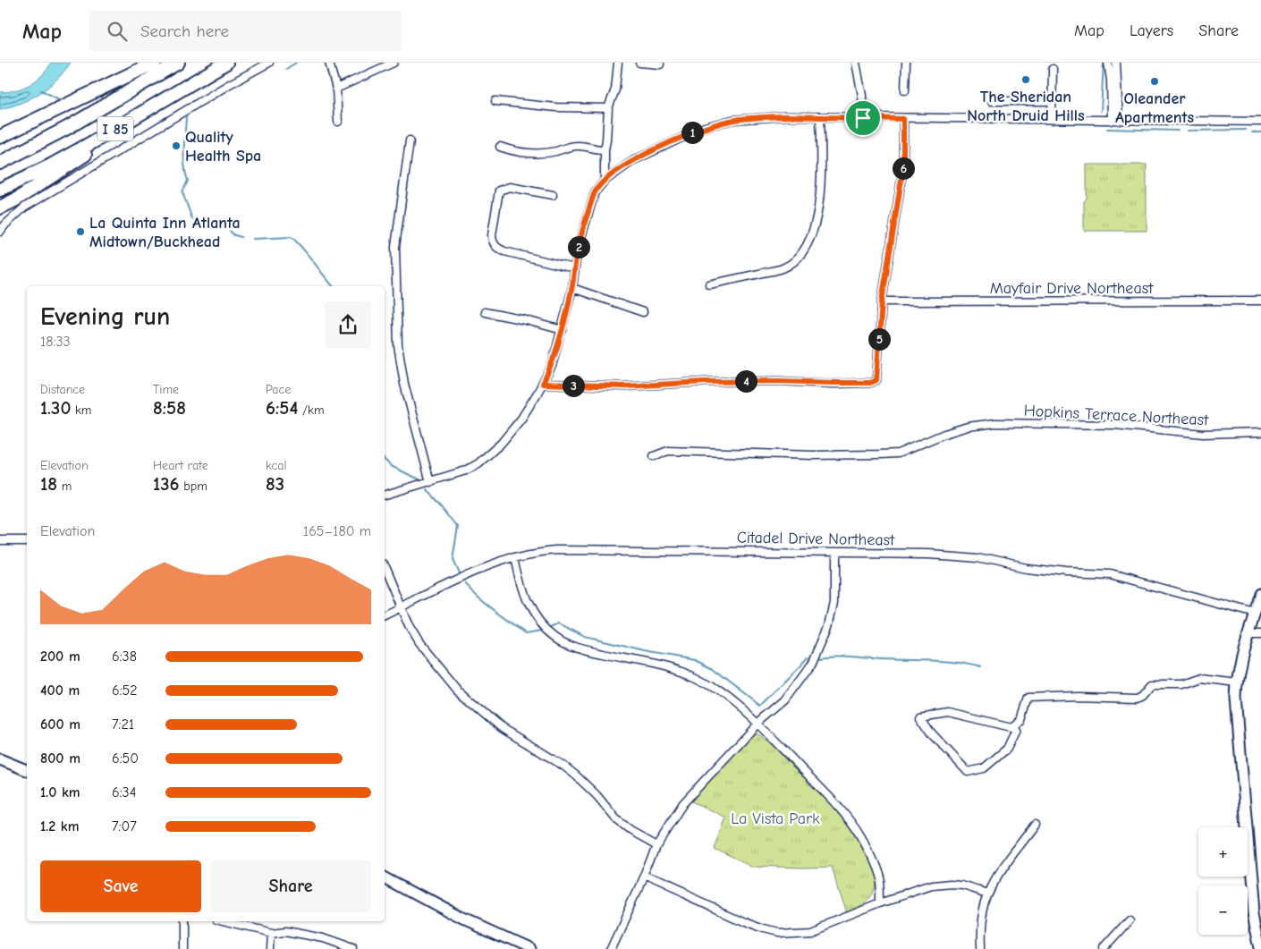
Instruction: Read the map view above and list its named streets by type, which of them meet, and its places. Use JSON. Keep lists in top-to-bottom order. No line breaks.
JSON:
{"streets":{"highway":["I 85"],"street":["Mayfair Drive Northeast","Hopkins Terrace Northeast","Citadel Drive Northeast"]},"parks":["La Vista Park"],"places":["The Sheridan North Druid Hills","Oleander Apartments","Quality Health Spa","La Quinta Inn Atlanta Midtown/Buckhead"],"page":{"header":"Map","search":"Search here","nav":["Map","Layers","Share"],"pins":["1","6","2","5","4","3"],"heading":["Evening run","18:33"],"stats":[["Distance","1.30 km"],["Time","8:58"],["Pace","6:54 /km"],["Elevation","18 m"],["Heart rate","136 bpm"],["kcal","83"]],"chart":["Elevation","165–180 m"],"list":[{"name":"200 m","note":"6:38"},{"name":"400 m","note":"6:52"},{"name":"600 m","note":"7:21"},{"name":"800 m","note":"6:50"},{"name":"1.0 km","note":"6:34"},{"name":"1.2 km","note":"7:07"}],"map_buttons":["+","−"],"buttons":["Save","Share"]}}
